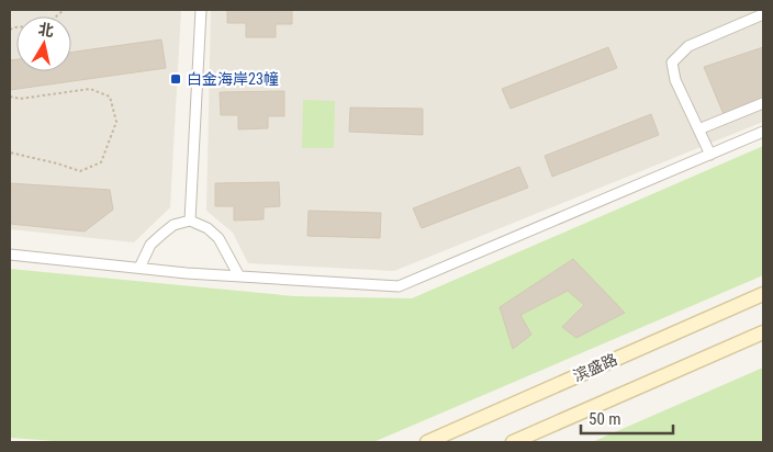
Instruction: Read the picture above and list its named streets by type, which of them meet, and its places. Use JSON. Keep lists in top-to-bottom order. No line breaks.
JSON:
{"streets":{"main road":["滨盛路"]},"places":{"transit":["白金海岸23幢"]},"scale_bar":"50 m","north":"top"}
